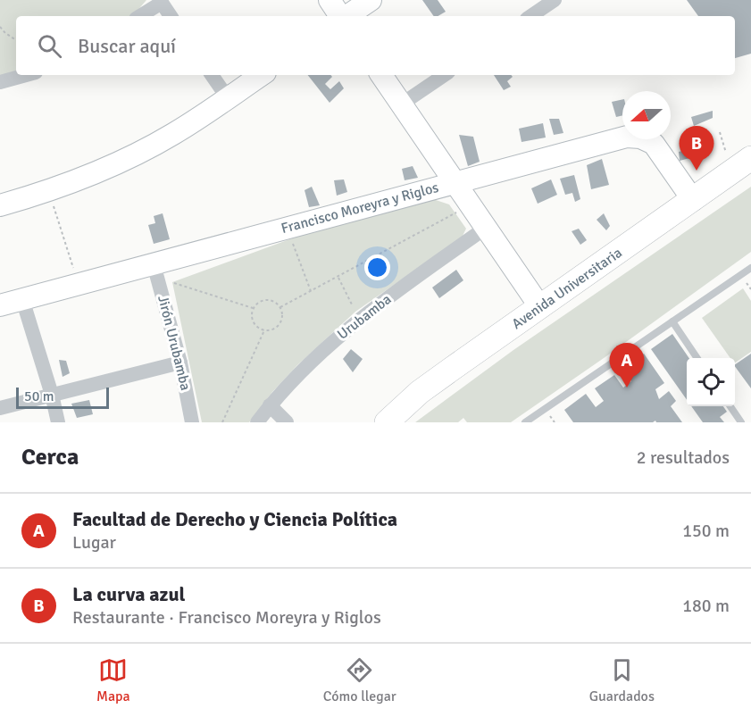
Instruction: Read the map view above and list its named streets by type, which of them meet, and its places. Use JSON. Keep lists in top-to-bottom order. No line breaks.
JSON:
{"streets":{"main road":["Avenida Universitaria"],"street":["Francisco Moreyra y Riglos","Urubamba","Jirón Urubamba"]},"crossings":[["Francisco Moreyra y Riglos","Avenida Universitaria"],["Francisco Moreyra y Riglos","Jirón Urubamba"]],"scale_bar":"50 m","north":"left","page":{"search":"Buscar aquí","pins":["B","A"],"scale":"50 m","heading":["Cerca","2 resultados"],"list":[{"mark":"A","name":"Facultad de Derecho y Ciencia Política","note":"Lugar","value":"150 m"},{"mark":"B","name":"La curva azul","note":"Restaurante · Francisco Moreyra y Riglos","value":"180 m"}],"nav":["Mapa","Cómo llegar","Guardados"]}}
